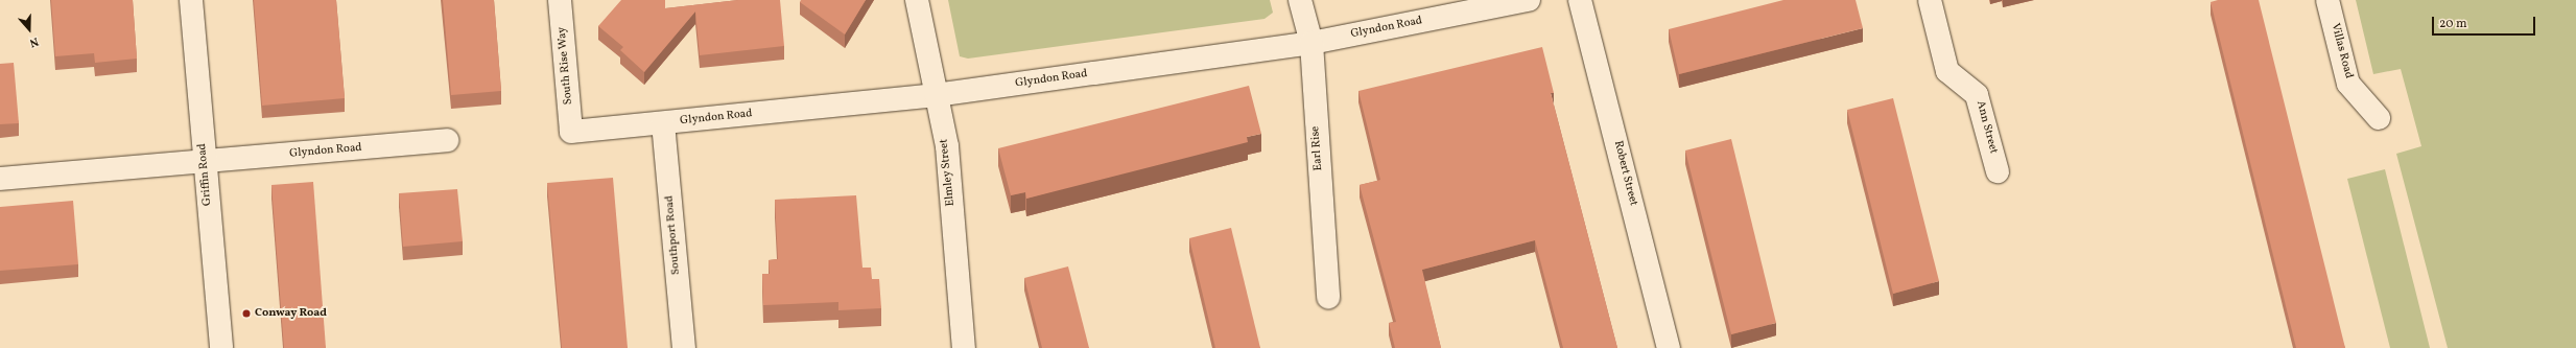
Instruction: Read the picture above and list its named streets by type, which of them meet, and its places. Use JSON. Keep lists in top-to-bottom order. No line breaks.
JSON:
{"streets":{"street":["Glyndon Road","Villas Road","South Rise Way","Ann Street","Earl Rise","Elmley Street","Robert Street","Griffin Road","Southport Road"]},"crossings":[["Glyndon Road","South Rise Way"],["Glyndon Road","Earl Rise"],["Glyndon Road","Elmley Street"],["Glyndon Road","Griffin Road"],["Glyndon Road","Southport Road"]],"places":["Conway Road"],"scale_bar":"20 m","north":"bottom"}
